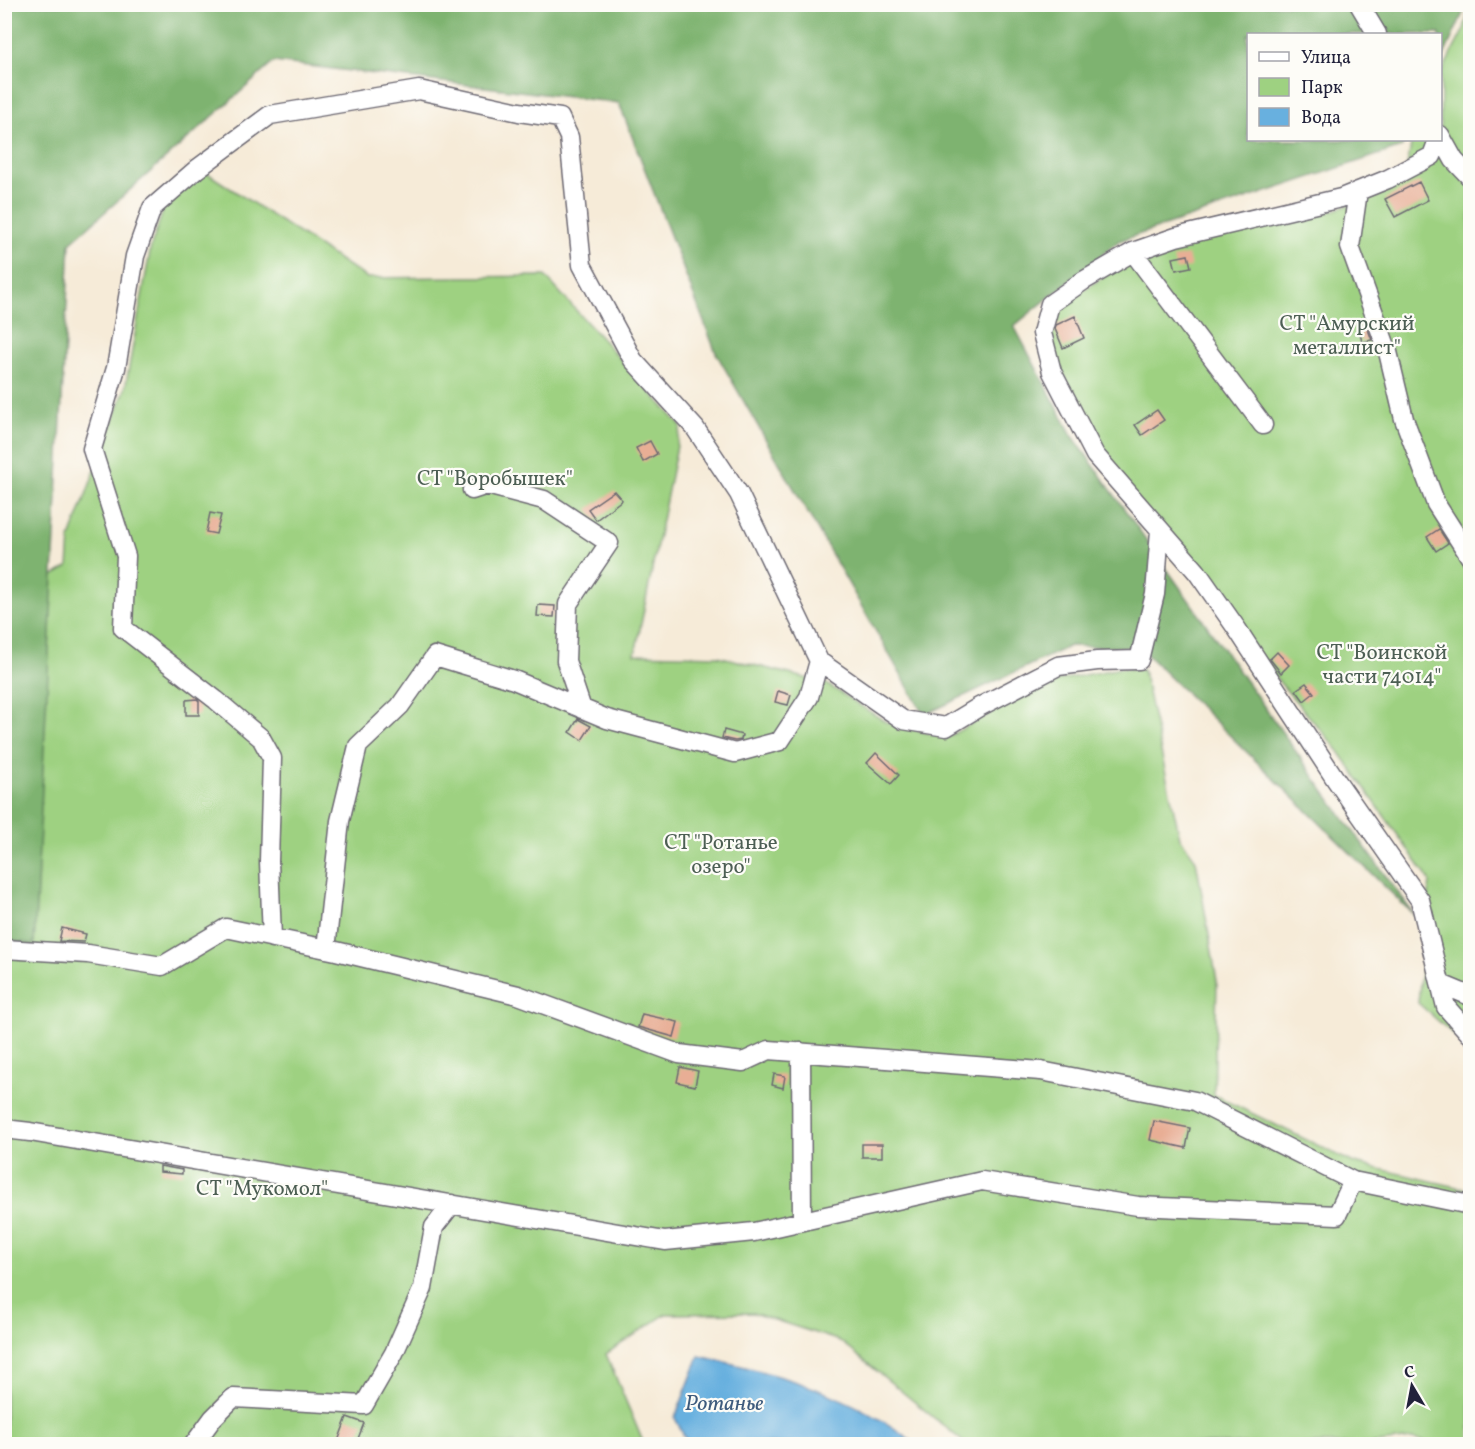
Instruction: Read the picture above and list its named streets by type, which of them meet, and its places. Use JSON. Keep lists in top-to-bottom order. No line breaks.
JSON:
{"water":["Ротанье"],"parks":["СТ \"Амурский металлист\"","СТ \"Воробышек\"","СТ \"Воинской части 74014\"","СТ \"Ротанье озеро\"","СТ \"Мукомол\""],"legend":["Улица","Парк","Вода"],"north":"top"}
